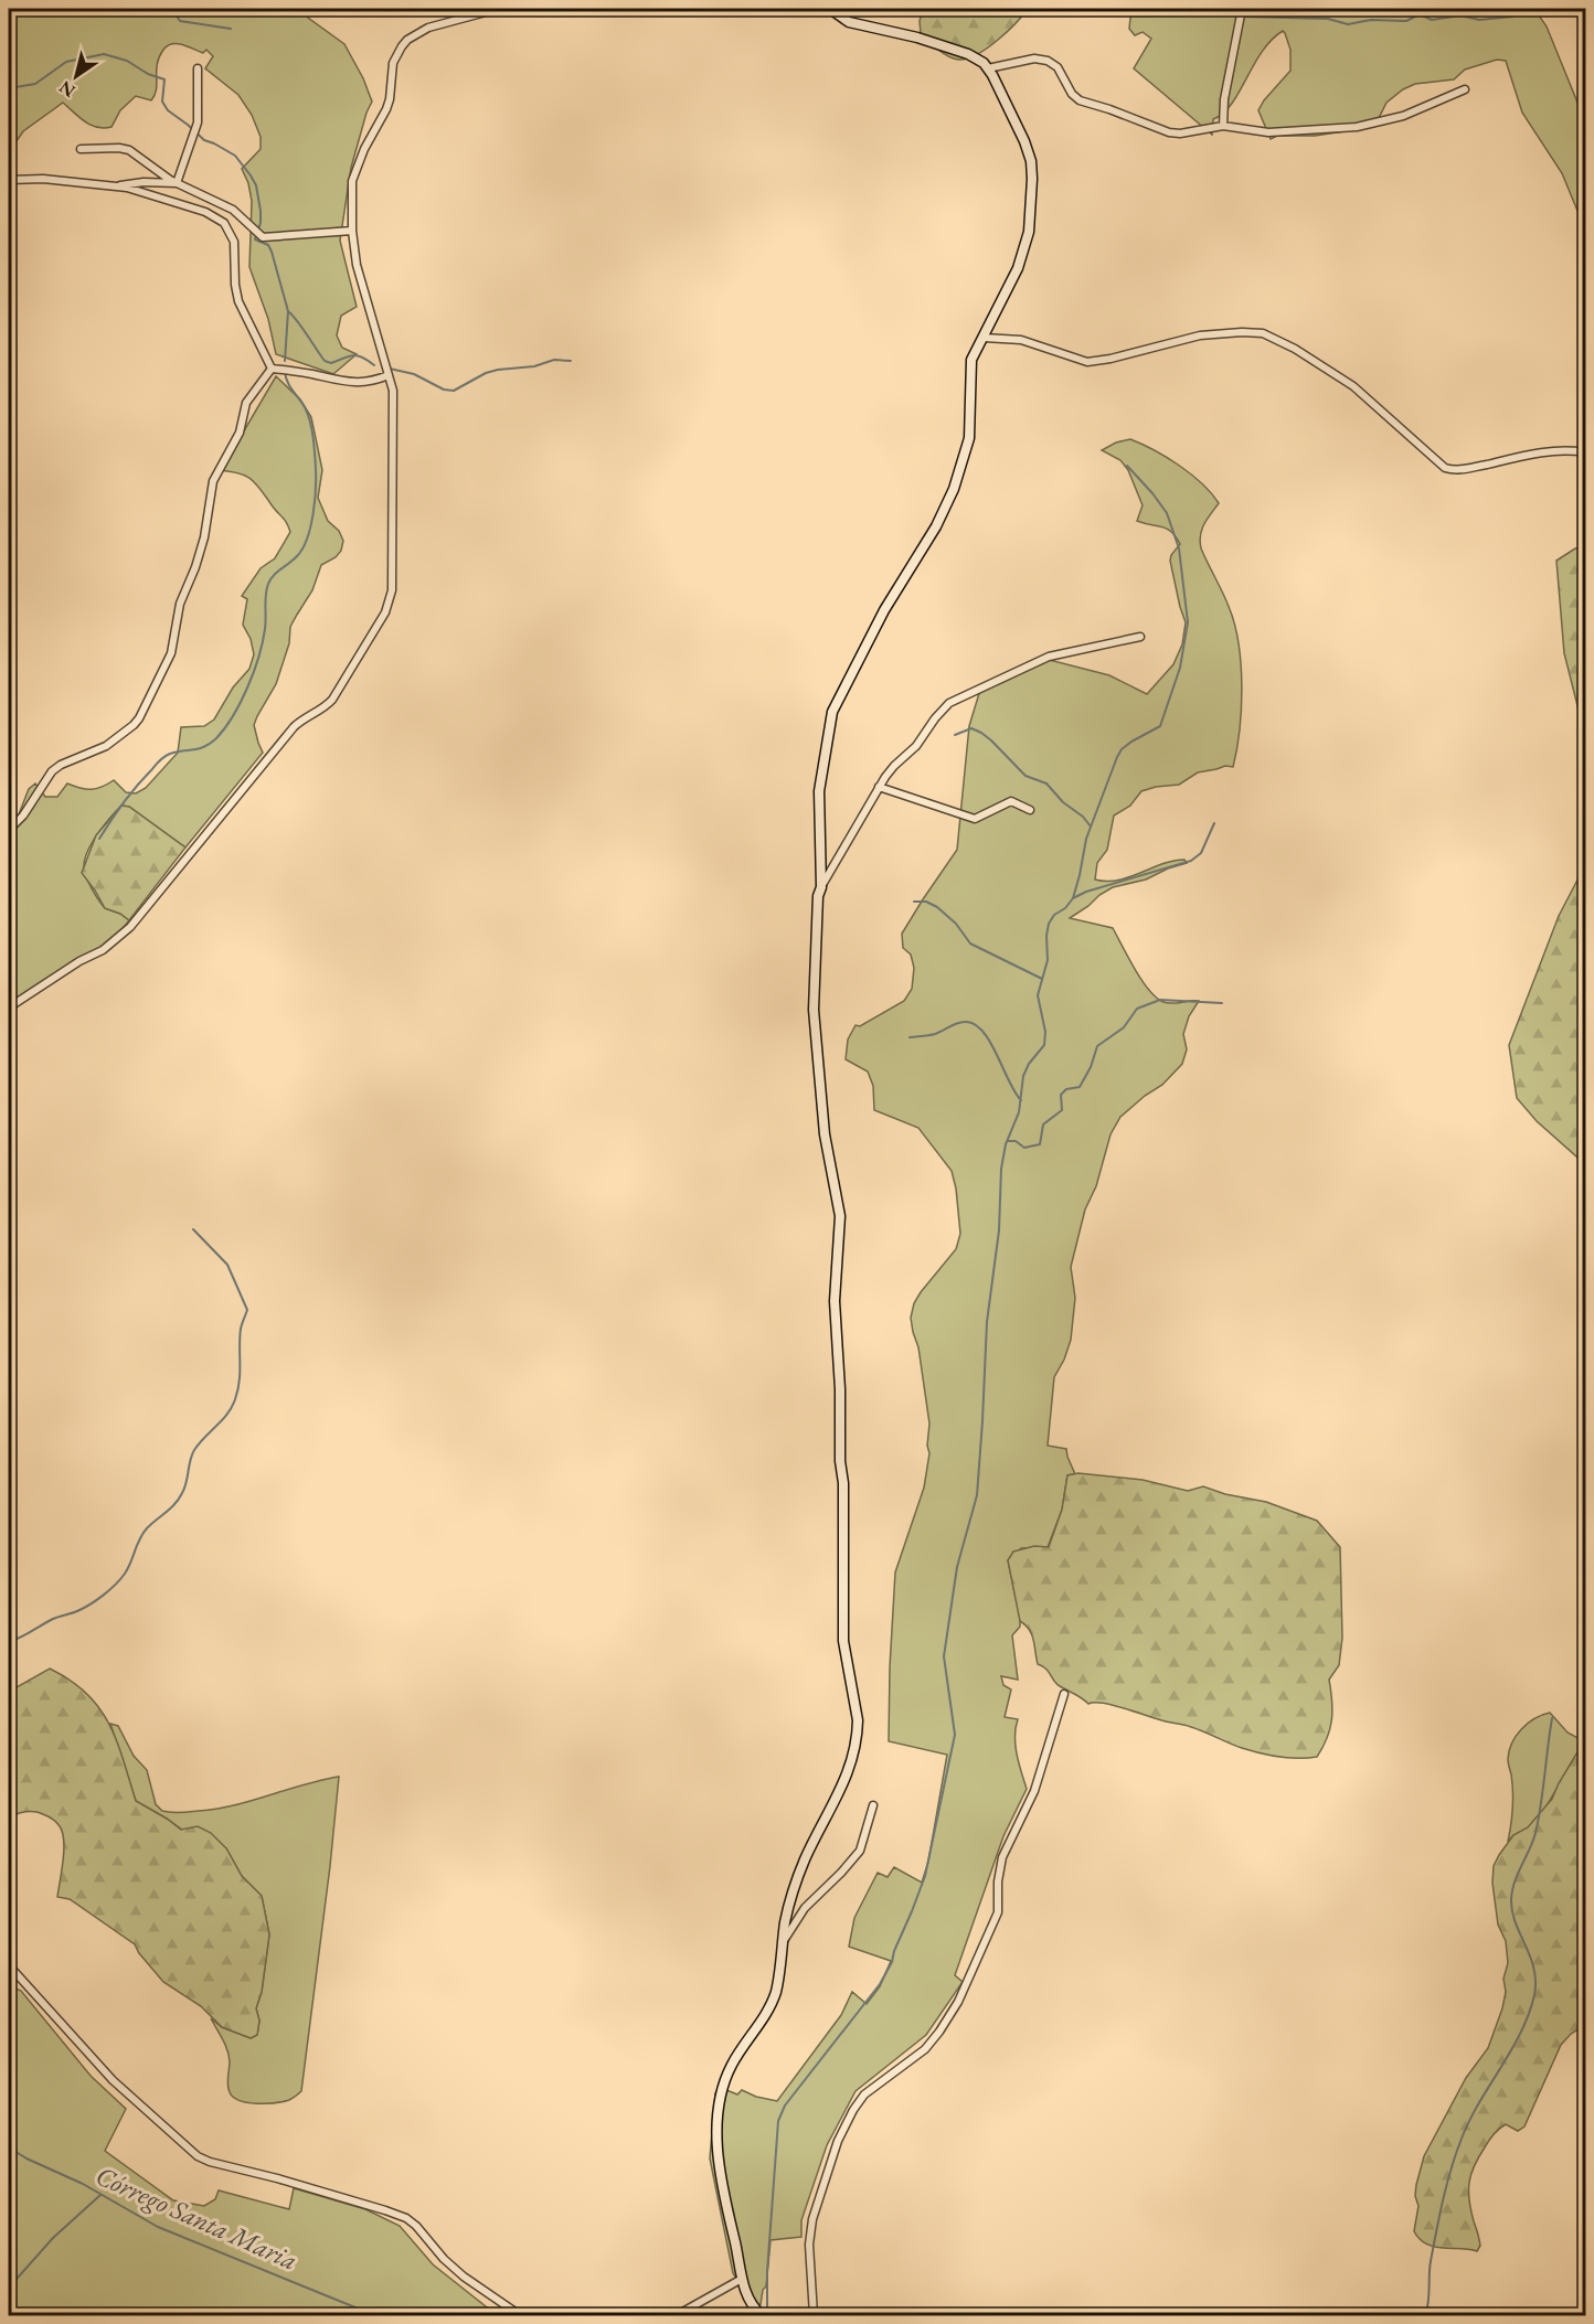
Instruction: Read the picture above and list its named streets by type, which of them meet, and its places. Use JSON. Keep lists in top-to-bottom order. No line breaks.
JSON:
{"water":["Córrego Santa Maria"],"north":"bottom left"}
